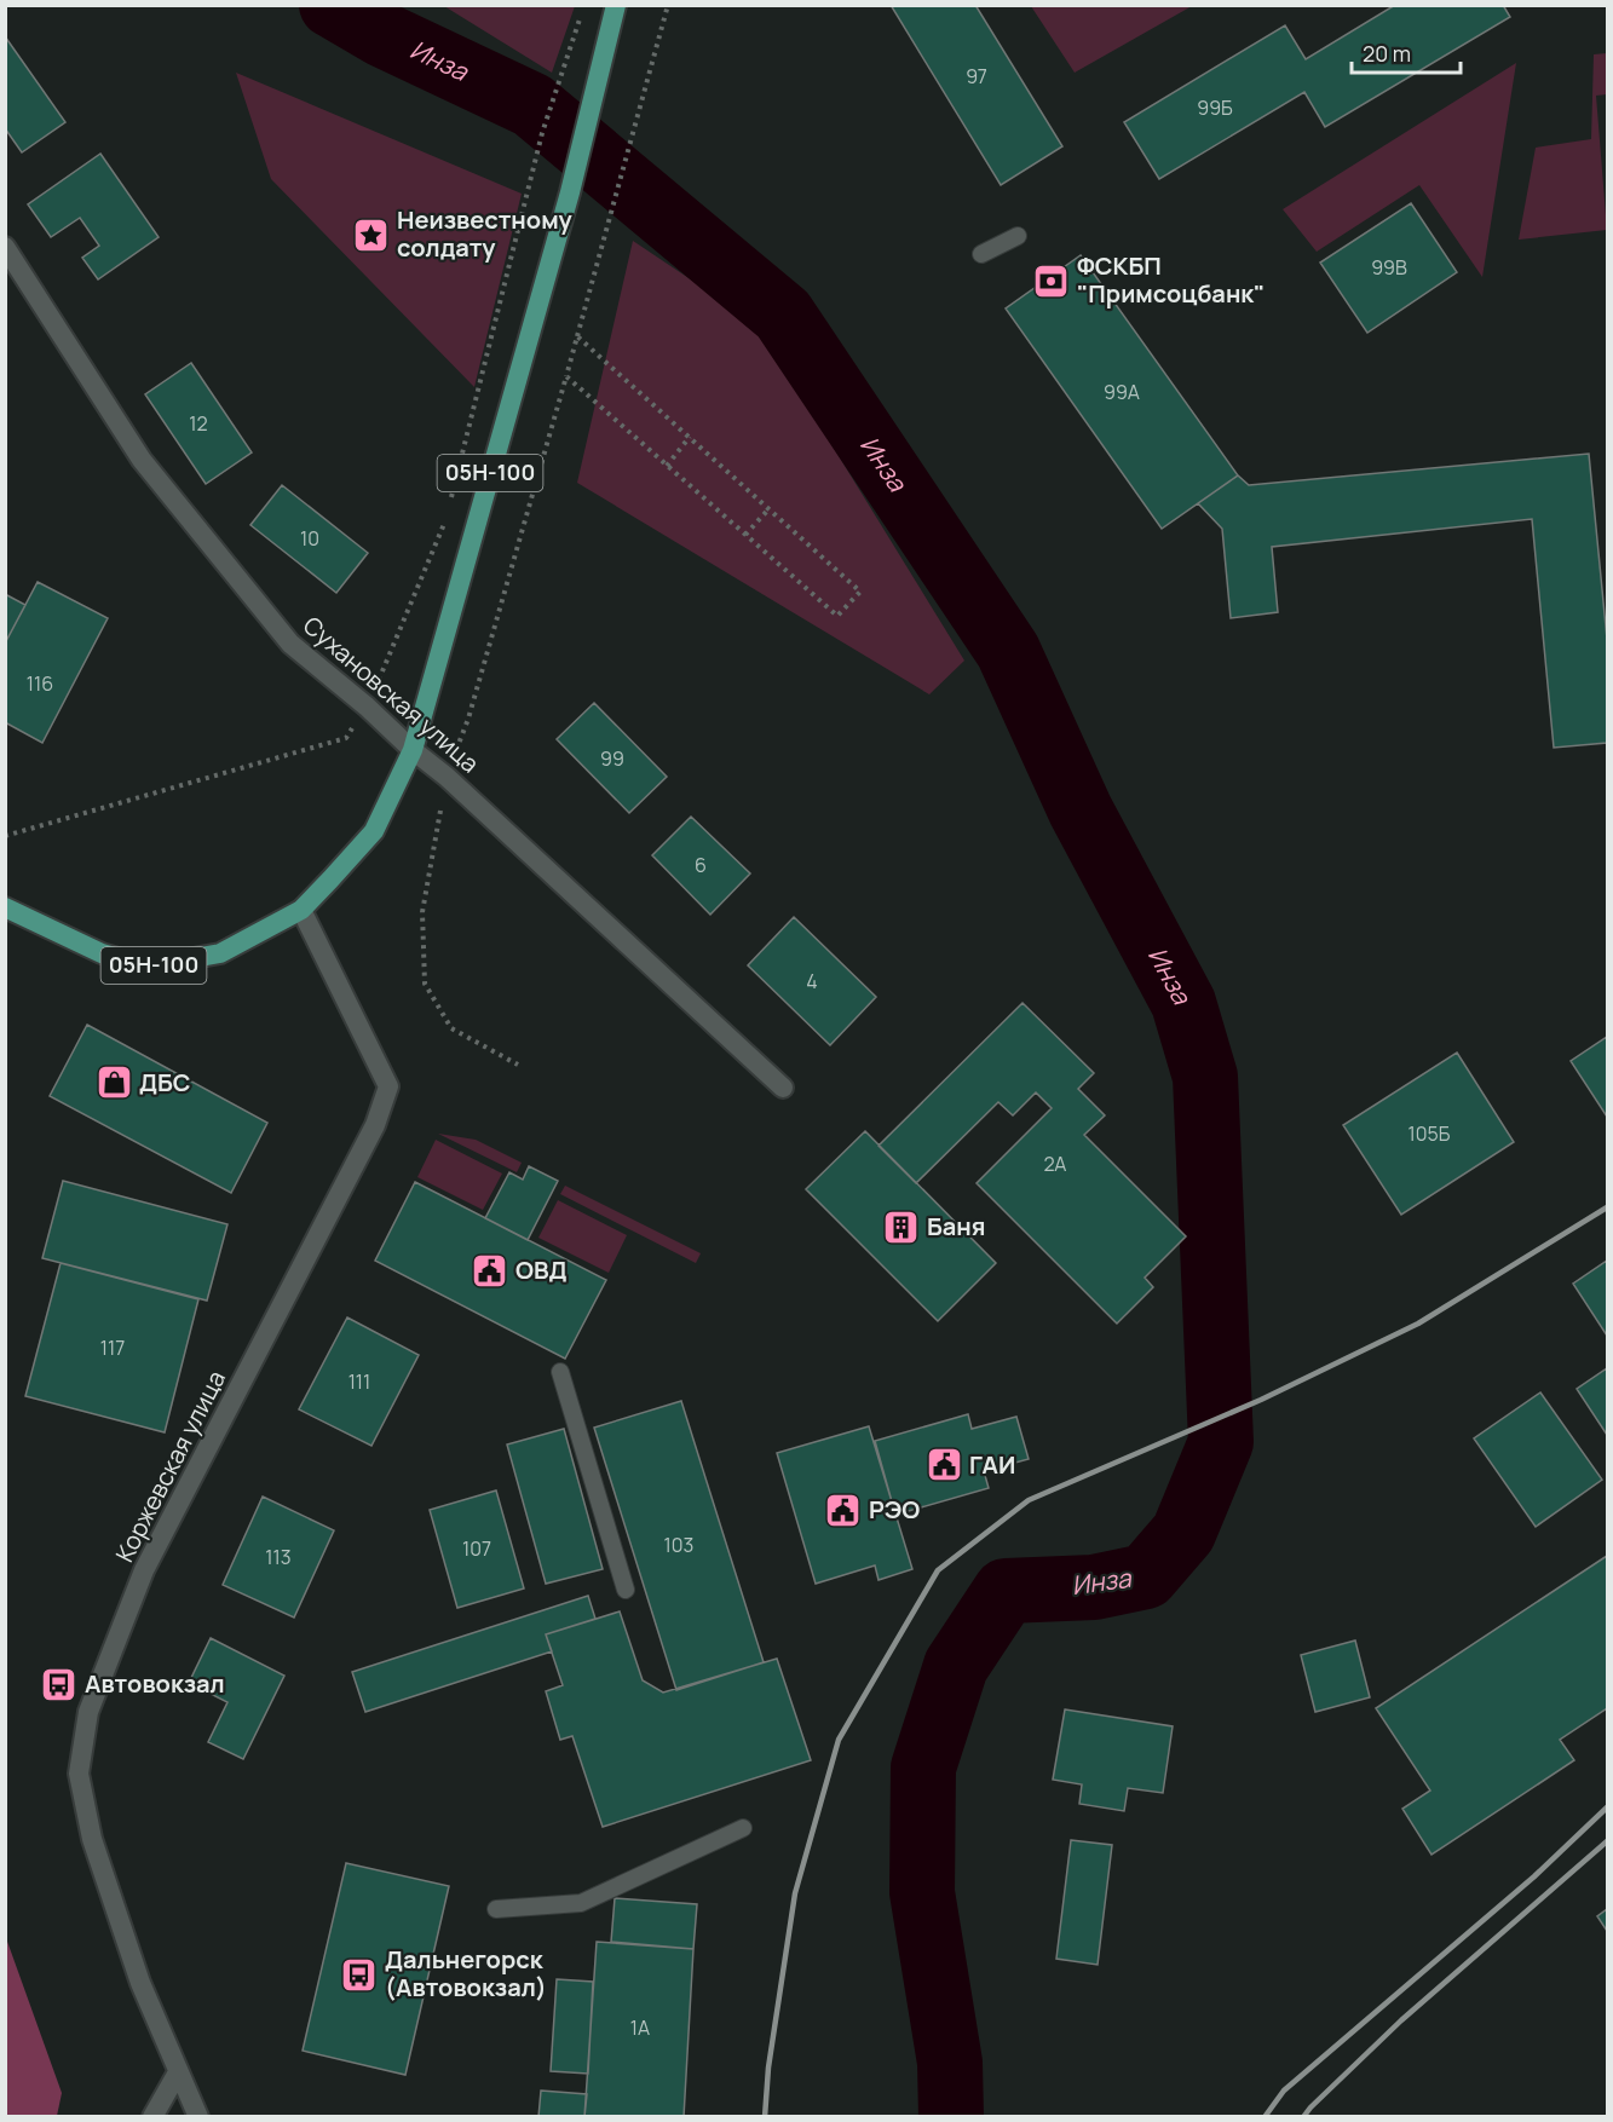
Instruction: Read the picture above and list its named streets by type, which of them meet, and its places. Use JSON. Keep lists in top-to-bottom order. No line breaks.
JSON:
{"streets":{"main road":["05Н-100"],"street":["Сухановская улица","Коржевская улица"]},"crossings":[["05Н-100","Сухановская улица"],["05Н-100","Коржевская улица"]],"water":["Инза"],"places":{"place":["Неизвестному солдату"],"bank":["ФСКБП \"Примсоцбанк\""],"shop":["ДБС"],"building":["Баня"],"public building":["ОВД","ГАИ","РЭО"],"bus stop":["Автовокзал","Дальнегорск (Автовокзал)"]},"house_numbers":["97","99Б","99В","99А","12","10","116","99","6","4","105Б","2А","117","111","103","107","113","1А"],"scale_bar":"20 m"}
